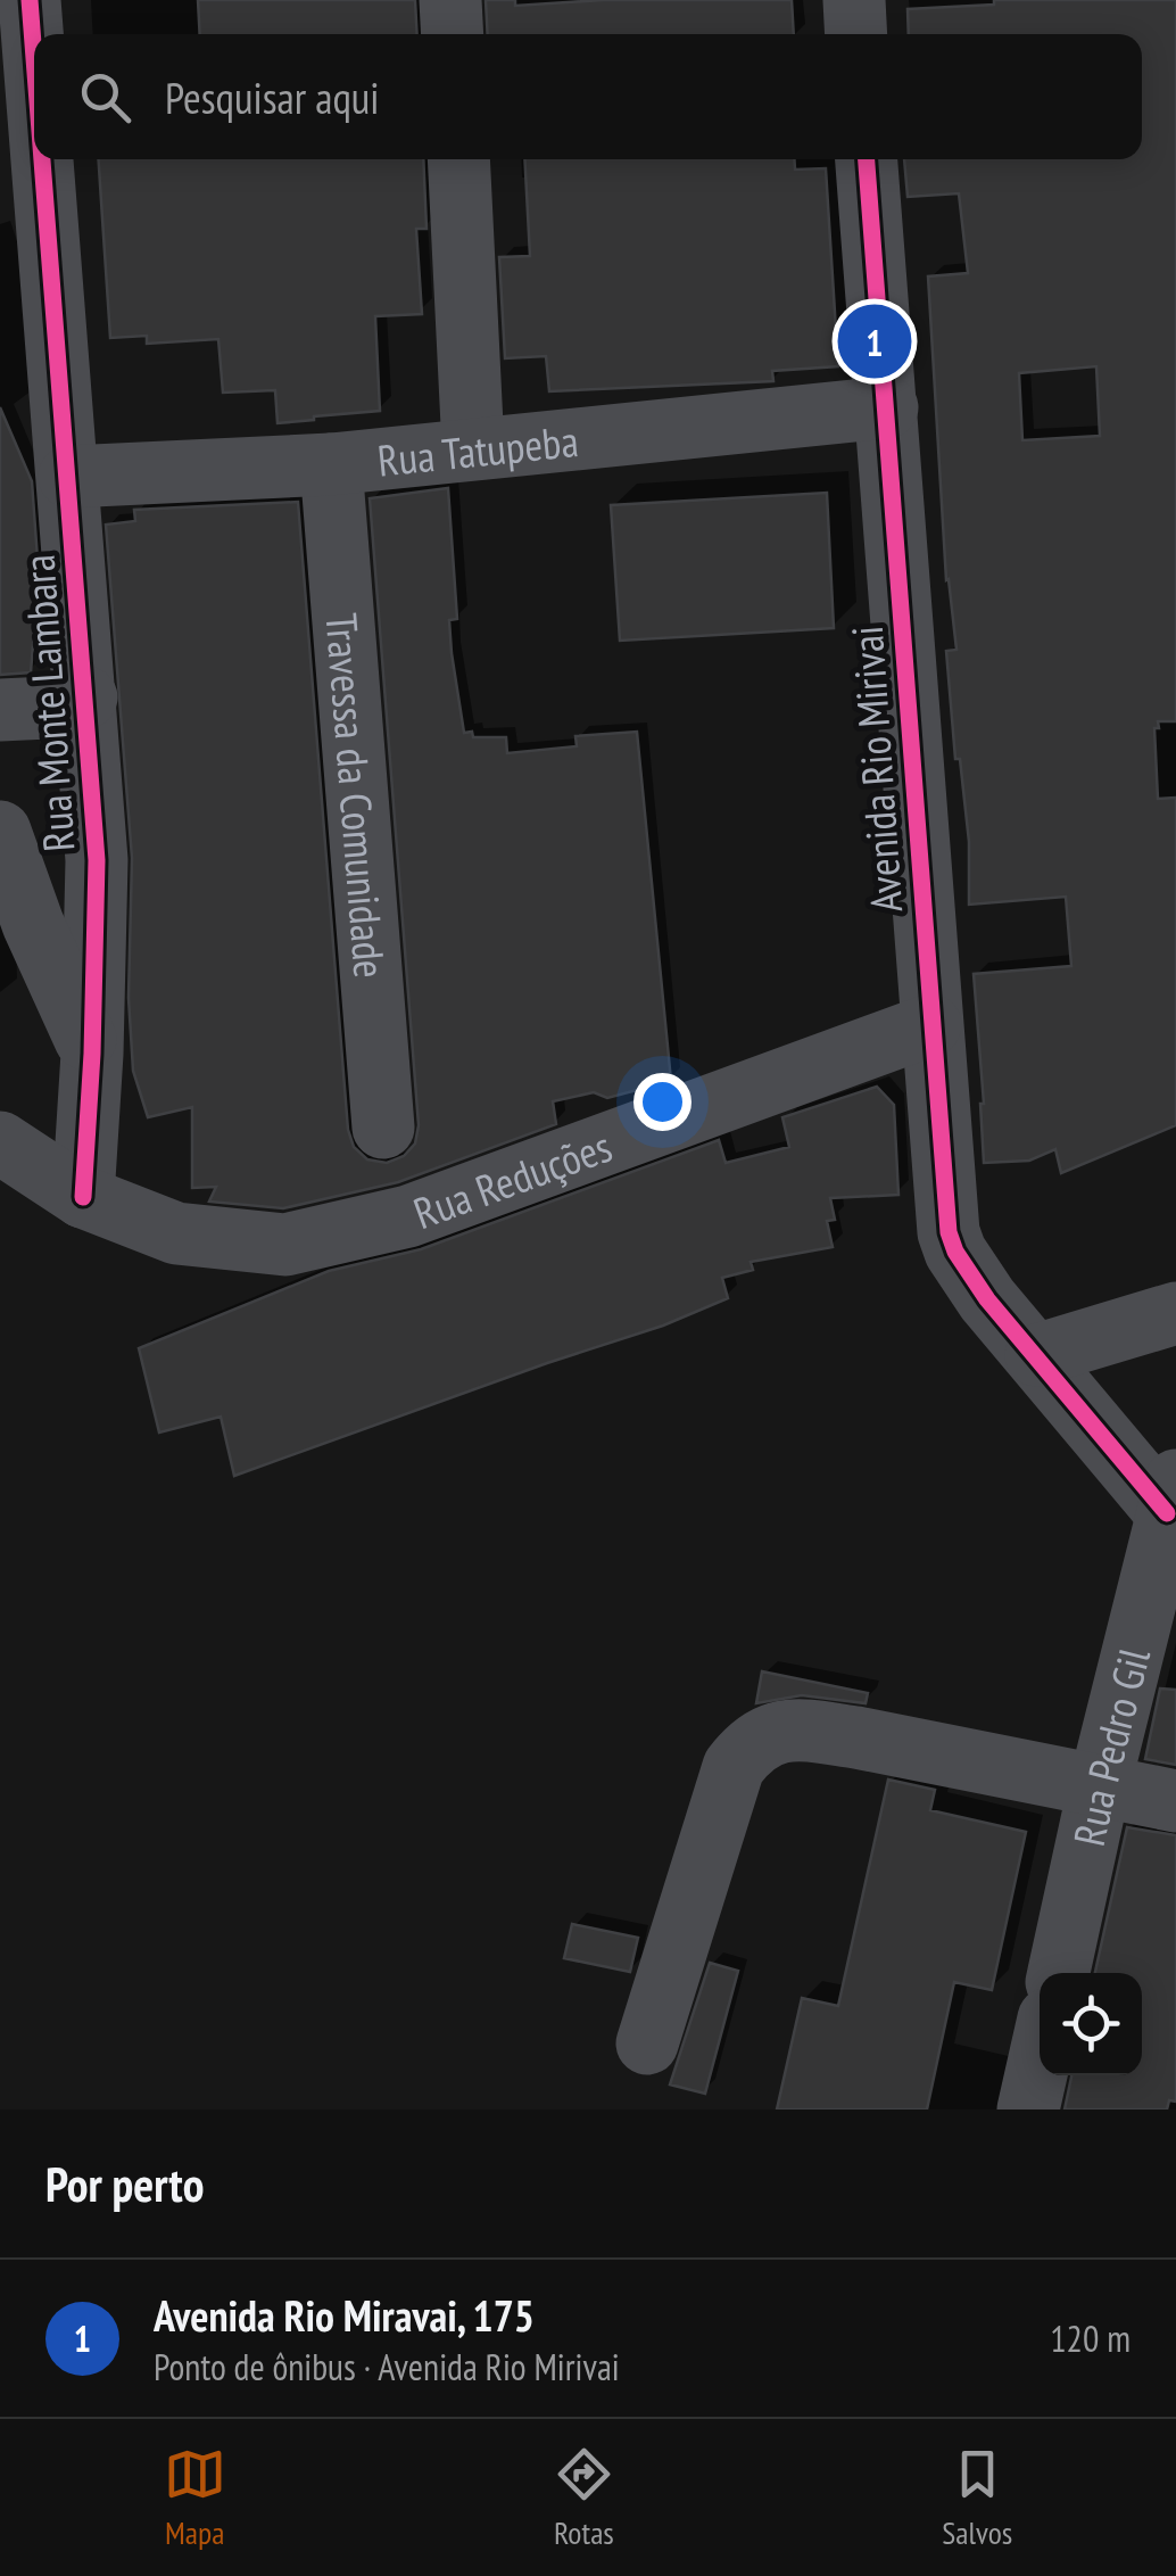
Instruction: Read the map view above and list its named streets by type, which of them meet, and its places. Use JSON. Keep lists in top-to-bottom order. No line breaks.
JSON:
{"streets":{"street":["Rua Tatupeba","Rua Monte Lambara","Avenida Rio Mirivai","Travessa da Comunidade","Rua Reduções","Rua Pedro Gil"]},"crossings":[["Rua Tatupeba","Rua Monte Lambara"],["Rua Tatupeba","Avenida Rio Mirivai"],["Rua Tatupeba","Travessa da Comunidade"],["Rua Monte Lambara","Rua Reduções"],["Avenida Rio Mirivai","Rua Reduções"],["Avenida Rio Mirivai","Rua Pedro Gil"]],"page":{"search":"Pesquisar aqui","pins":"1","heading":"Por perto","list":[{"mark":"1","name":"Avenida Rio Miravai, 175","note":"Ponto de ônibus · Avenida Rio Mirivai","value":"120 m"}],"nav":["Mapa","Rotas","Salvos"]}}
